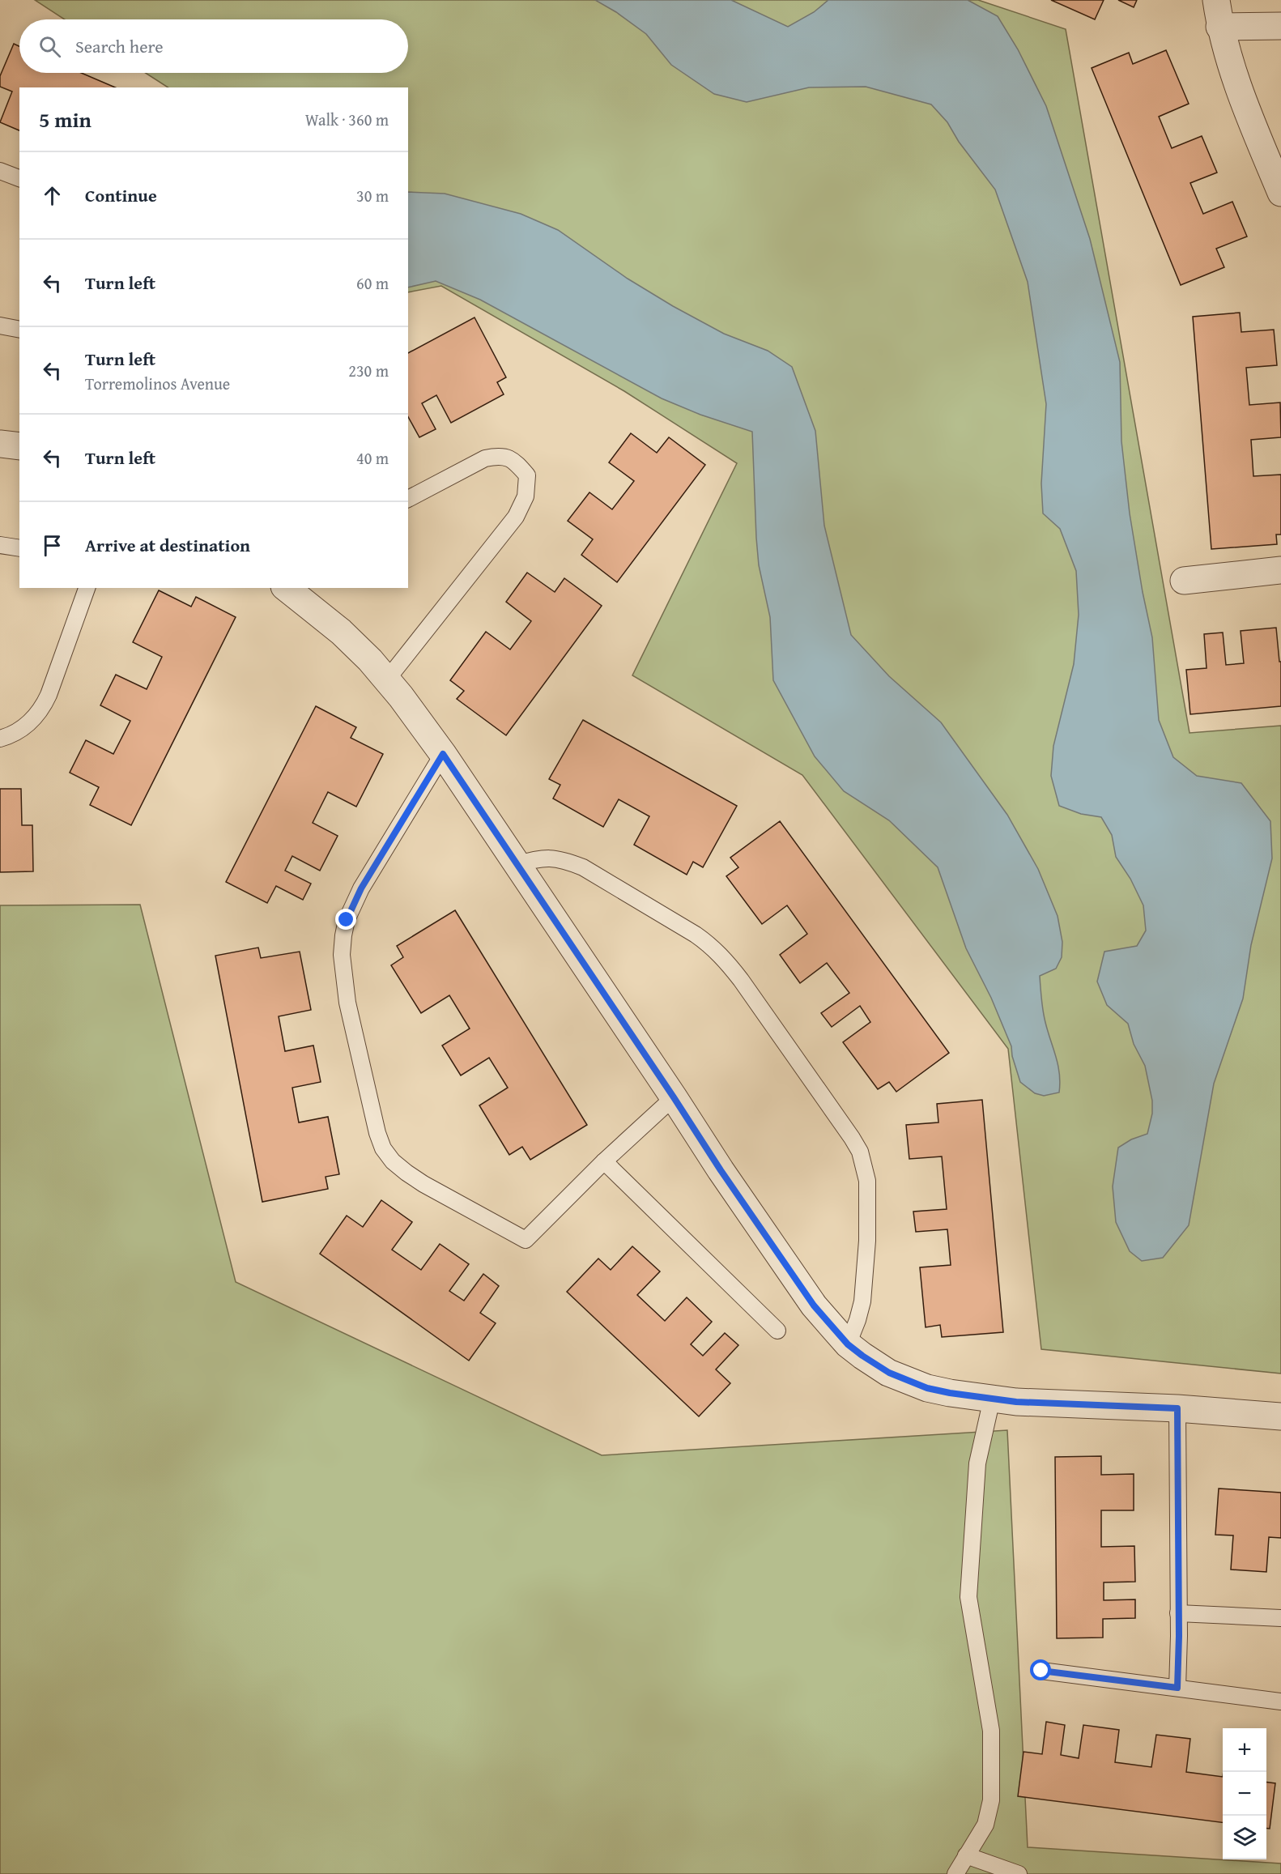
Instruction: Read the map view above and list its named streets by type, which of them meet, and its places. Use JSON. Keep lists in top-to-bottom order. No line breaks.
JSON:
{"page":{"search":"Search here","heading":["5 min","Walk · 360 m"],"list":[["Continue","30 m"],["Turn left","60 m"],["Turn left","Torremolinos Avenue","230 m"],["Turn left","40 m"],"Arrive at destination"],"map_buttons":["+","−"]}}
